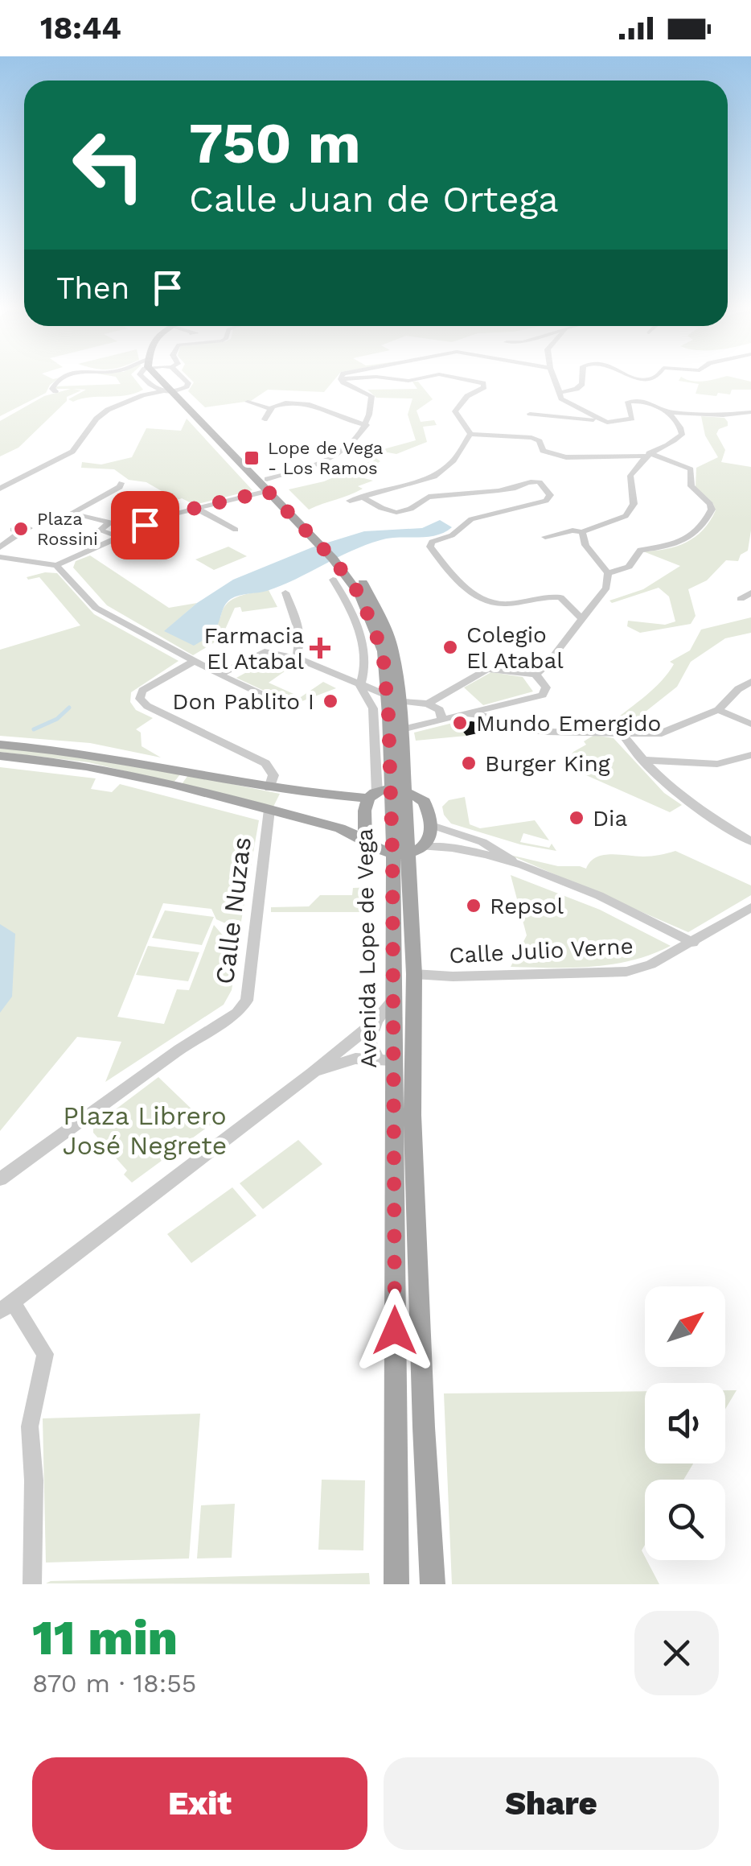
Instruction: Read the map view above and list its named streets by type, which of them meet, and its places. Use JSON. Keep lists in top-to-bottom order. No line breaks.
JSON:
{"streets":{"main road":["Avenida Lope de Vega"],"street":["Calle Nuzas","Calle Julio Verne"]},"crossings":[["Avenida Lope de Vega","Calle Julio Verne"]],"parks":["Plaza Librero José Negrete"],"places":{"transit":["Lope de Vega - Los Ramos"],"other":["Plaza Rossini","Colegio El Atabal","Don Pablito I","Mundo Emergido","Burger King","Dia","Repsol"],"health":["Farmacia El Atabal"]},"north":"top right","page":{"status":"18:44","turn":["750 m","Calle Juan de Ortega"],"then":"Then","heading":["11 min","870 m · 18:55"],"buttons":["Exit","Share"]}}
